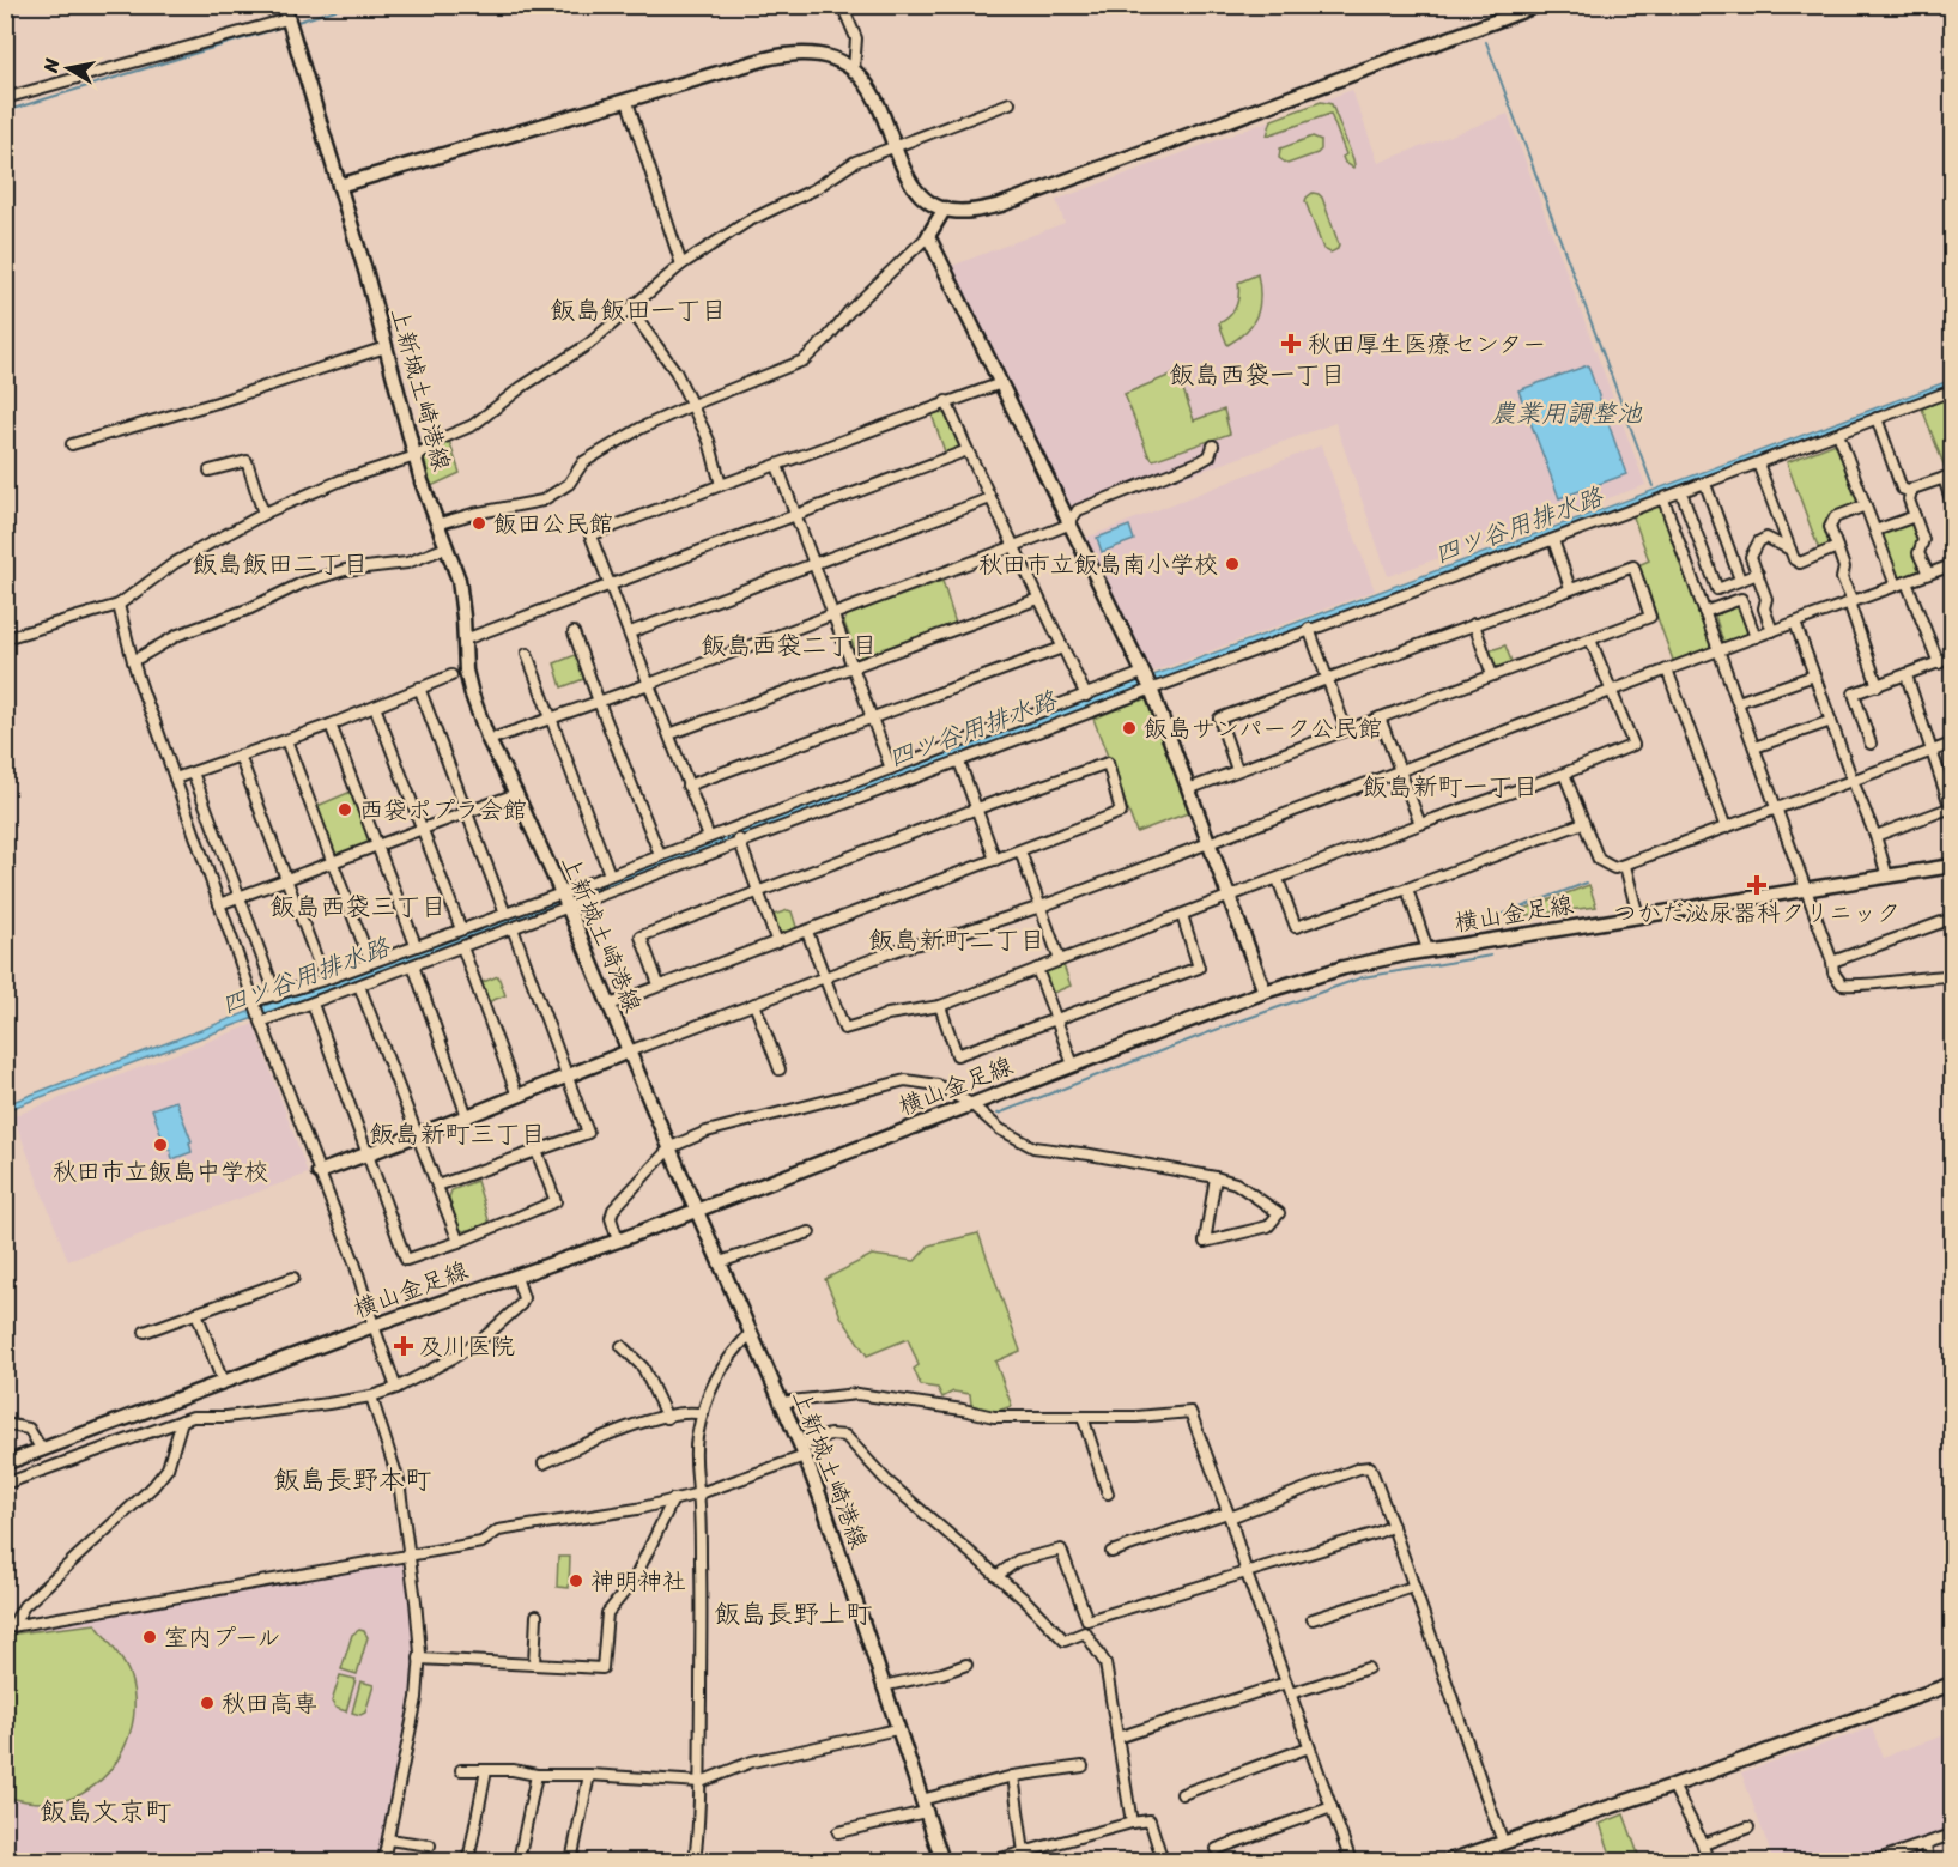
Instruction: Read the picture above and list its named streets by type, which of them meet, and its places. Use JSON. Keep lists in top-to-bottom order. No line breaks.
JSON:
{"streets":{"street":["上新城土崎港線","横山金足線"]},"crossings":[["上新城土崎港線","横山金足線"]],"districts":["飯島飯田一丁目","飯島西袋一丁目","飯島飯田二丁目","飯島西袋二丁目","飯島新町一丁目","飯島西袋三丁目","飯島新町二丁目","飯島新町三丁目","飯島長野本町","飯島長野上町","飯島文京町"],"water":["農業用調整池","四ツ谷用排水路"],"places":{"health":["秋田厚生医療センター","つかだ泌尿器科クリニック","及川医院"],"other":["飯田公民館","秋田市立飯島南小学校","飯島サンパーク公民館","西袋ポプラ会館","秋田市立飯島中学校","神明神社","室内プール","秋田高専"]},"north":"left"}
